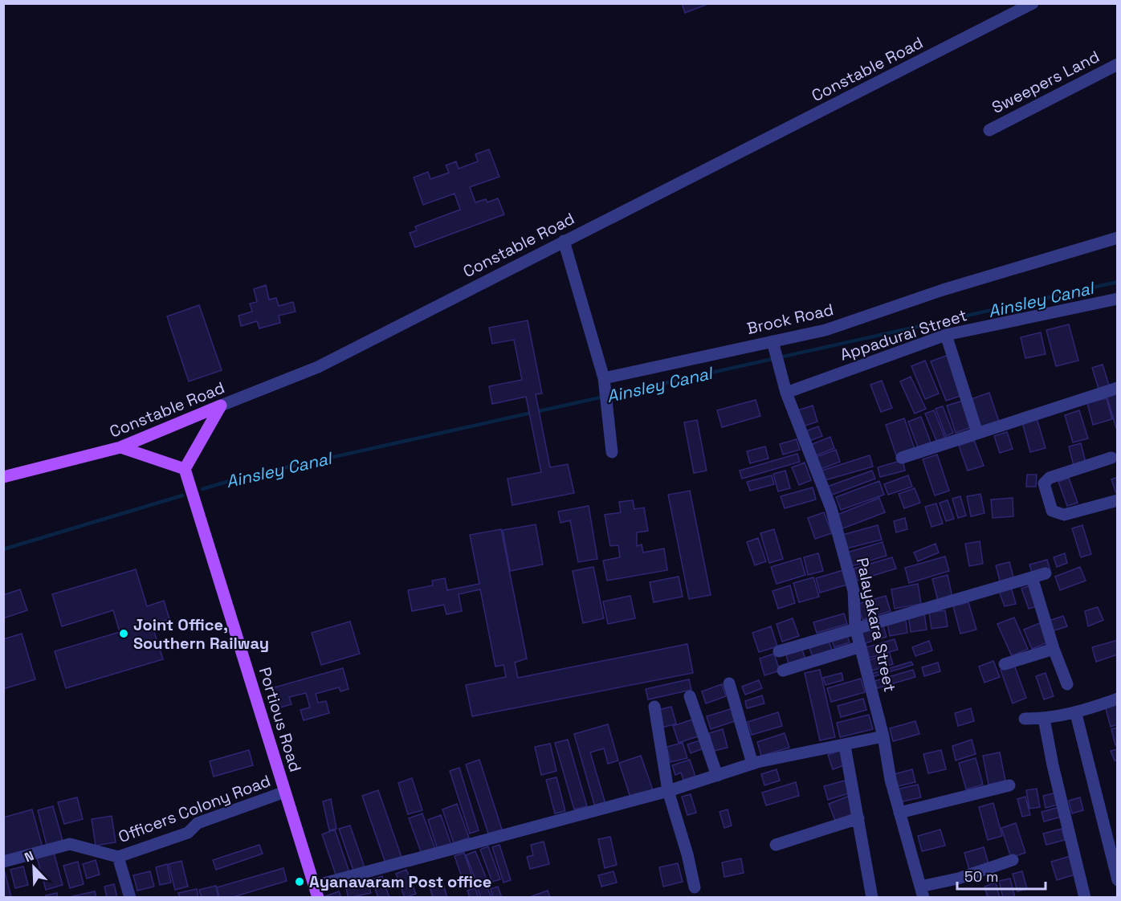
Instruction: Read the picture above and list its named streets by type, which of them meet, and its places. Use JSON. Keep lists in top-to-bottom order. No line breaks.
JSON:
{"streets":{"main road":["Constable Road","Portious Road"],"street":["Sweepers Land","Brock Road","Appadurai Street","Palayakara Street","Officers Colony Road"]},"crossings":[["Brock Road","Palayakara Street"],["Appadurai Street","Palayakara Street"],["Portious Road","Officers Colony Road"]],"water":["Ainsley Canal"],"places":["Joint Office, Southern Railway","Ayanavaram Post office"],"scale_bar":"50 m","north":"top left"}
